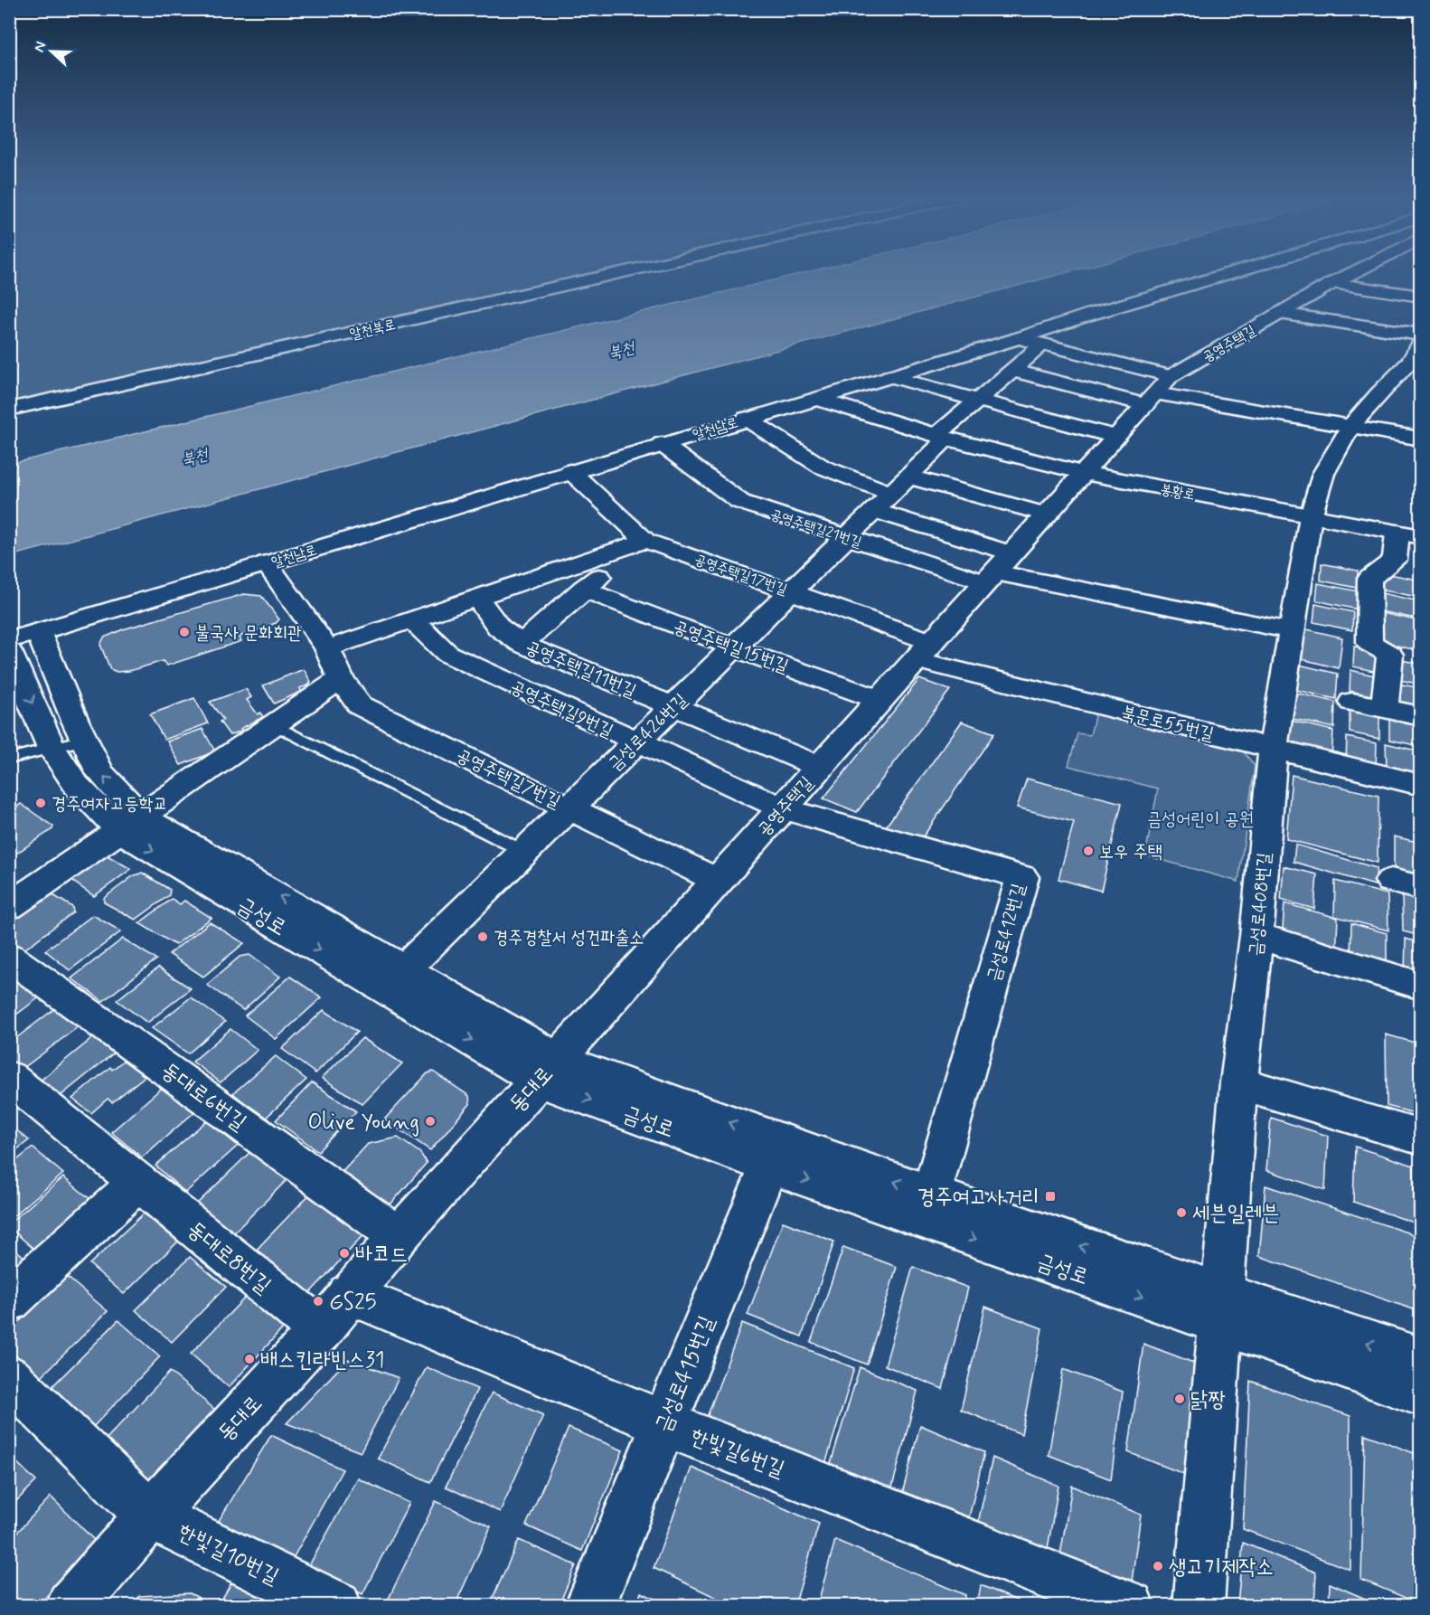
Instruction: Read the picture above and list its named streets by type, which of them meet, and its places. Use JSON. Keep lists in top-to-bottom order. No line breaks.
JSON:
{"streets":{"street":["알천북로","공영주택길","알천남로","봉황로","공영주택길21번길","공영주택길17번길","공영주택길15번길","공영주택길11번길","공영주택길9번길","북문로55번길","금성로426번길","공영주택길7번길","금성로408번길","금성로","금성로412번길","동대로","동대로6번길","동대로8번길","금성로415번길","한빛길6번길","한빛길10번길"]},"crossings":[["공영주택길","봉황로"],["공영주택길","공영주택길21번길"],["공영주택길","공영주택길17번길"],["공영주택길","공영주택길15번길"],["공영주택길","공영주택길11번길"],["공영주택길","공영주택길9번길"],["공영주택길","북문로55번길"],["공영주택길","공영주택길7번길"],["공영주택길","금성로"],["공영주택길","금성로412번길"],["공영주택길","동대로"],["알천남로","봉황로"],["알천남로","공영주택길21번길"],["알천남로","공영주택길17번길"],["알천남로","공영주택길7번길"],["알천남로","금성로"],["봉황로","금성로426번길"],["봉황로","금성로408번길"],["공영주택길21번길","금성로426번길"],["공영주택길17번길","북문로55번길"],["공영주택길17번길","금성로426번길"],["공영주택길15번길","금성로426번길"],["공영주택길11번길","금성로426번길"],["공영주택길9번길","금성로426번길"],["공영주택길9번길","금성로412번길"],["북문로55번길","금성로408번길"],["금성로426번길","공영주택길7번길"],["금성로426번길","금성로"],["금성로408번길","금성로"],["금성로","금성로412번길"],["금성로","동대로"],["금성로","금성로415번길"],["동대로","동대로6번길"],["동대로","동대로8번길"],["동대로","한빛길6번길"],["동대로","한빛길10번길"],["금성로415번길","한빛길6번길"]],"water":["북천"],"parks":["금성어린이 공원"],"places":{"other":["불국사 문화회관","경주여자고등학교","보우 주택","경주경찰서 성건파출소","Olive Young","세븐일레븐","바코드","GS25","배스킨라빈스31","닭짱","생고기제작소"],"transit":["경주여고사거리"]},"north":"left"}
